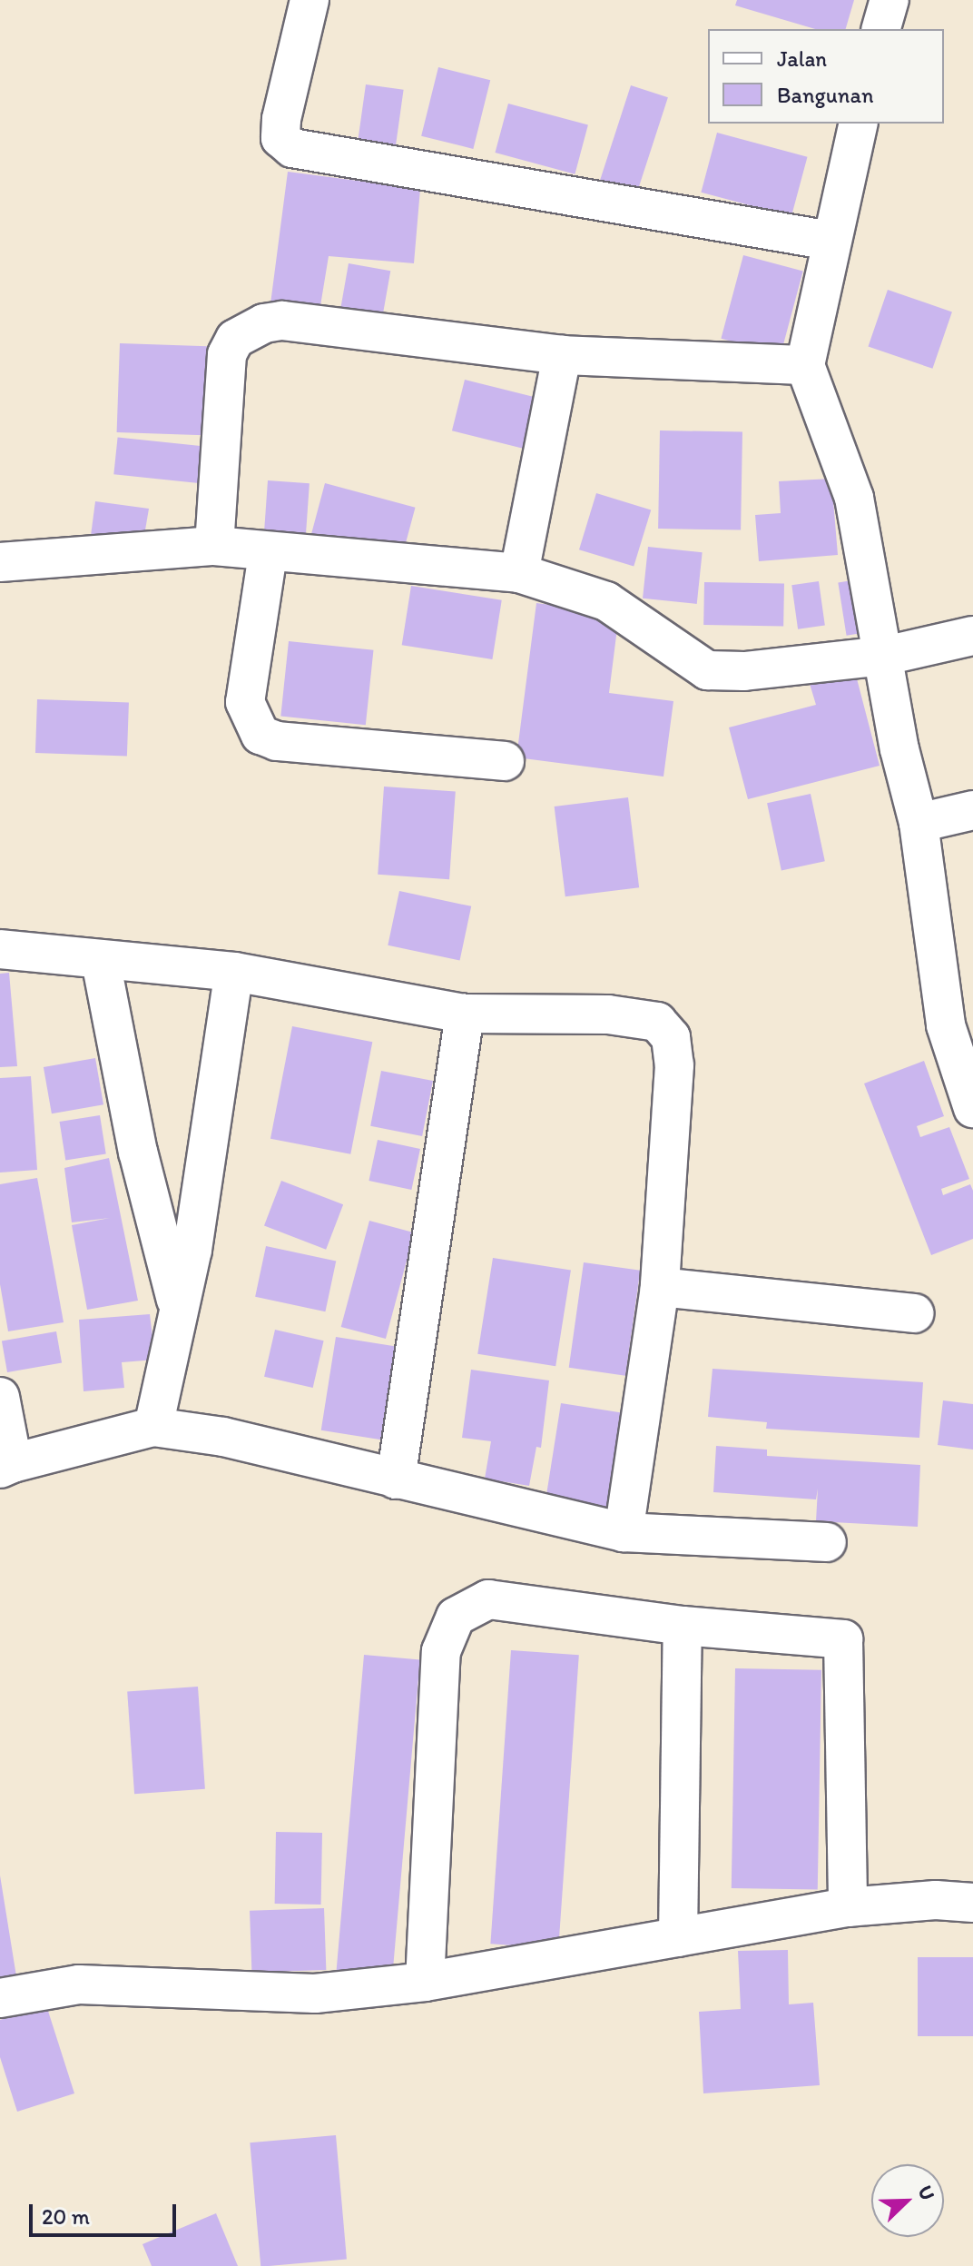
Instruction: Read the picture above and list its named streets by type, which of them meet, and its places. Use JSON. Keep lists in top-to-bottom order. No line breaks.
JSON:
{"legend":["Jalan","Bangunan"],"scale_bar":"20 m","north":"top right"}
